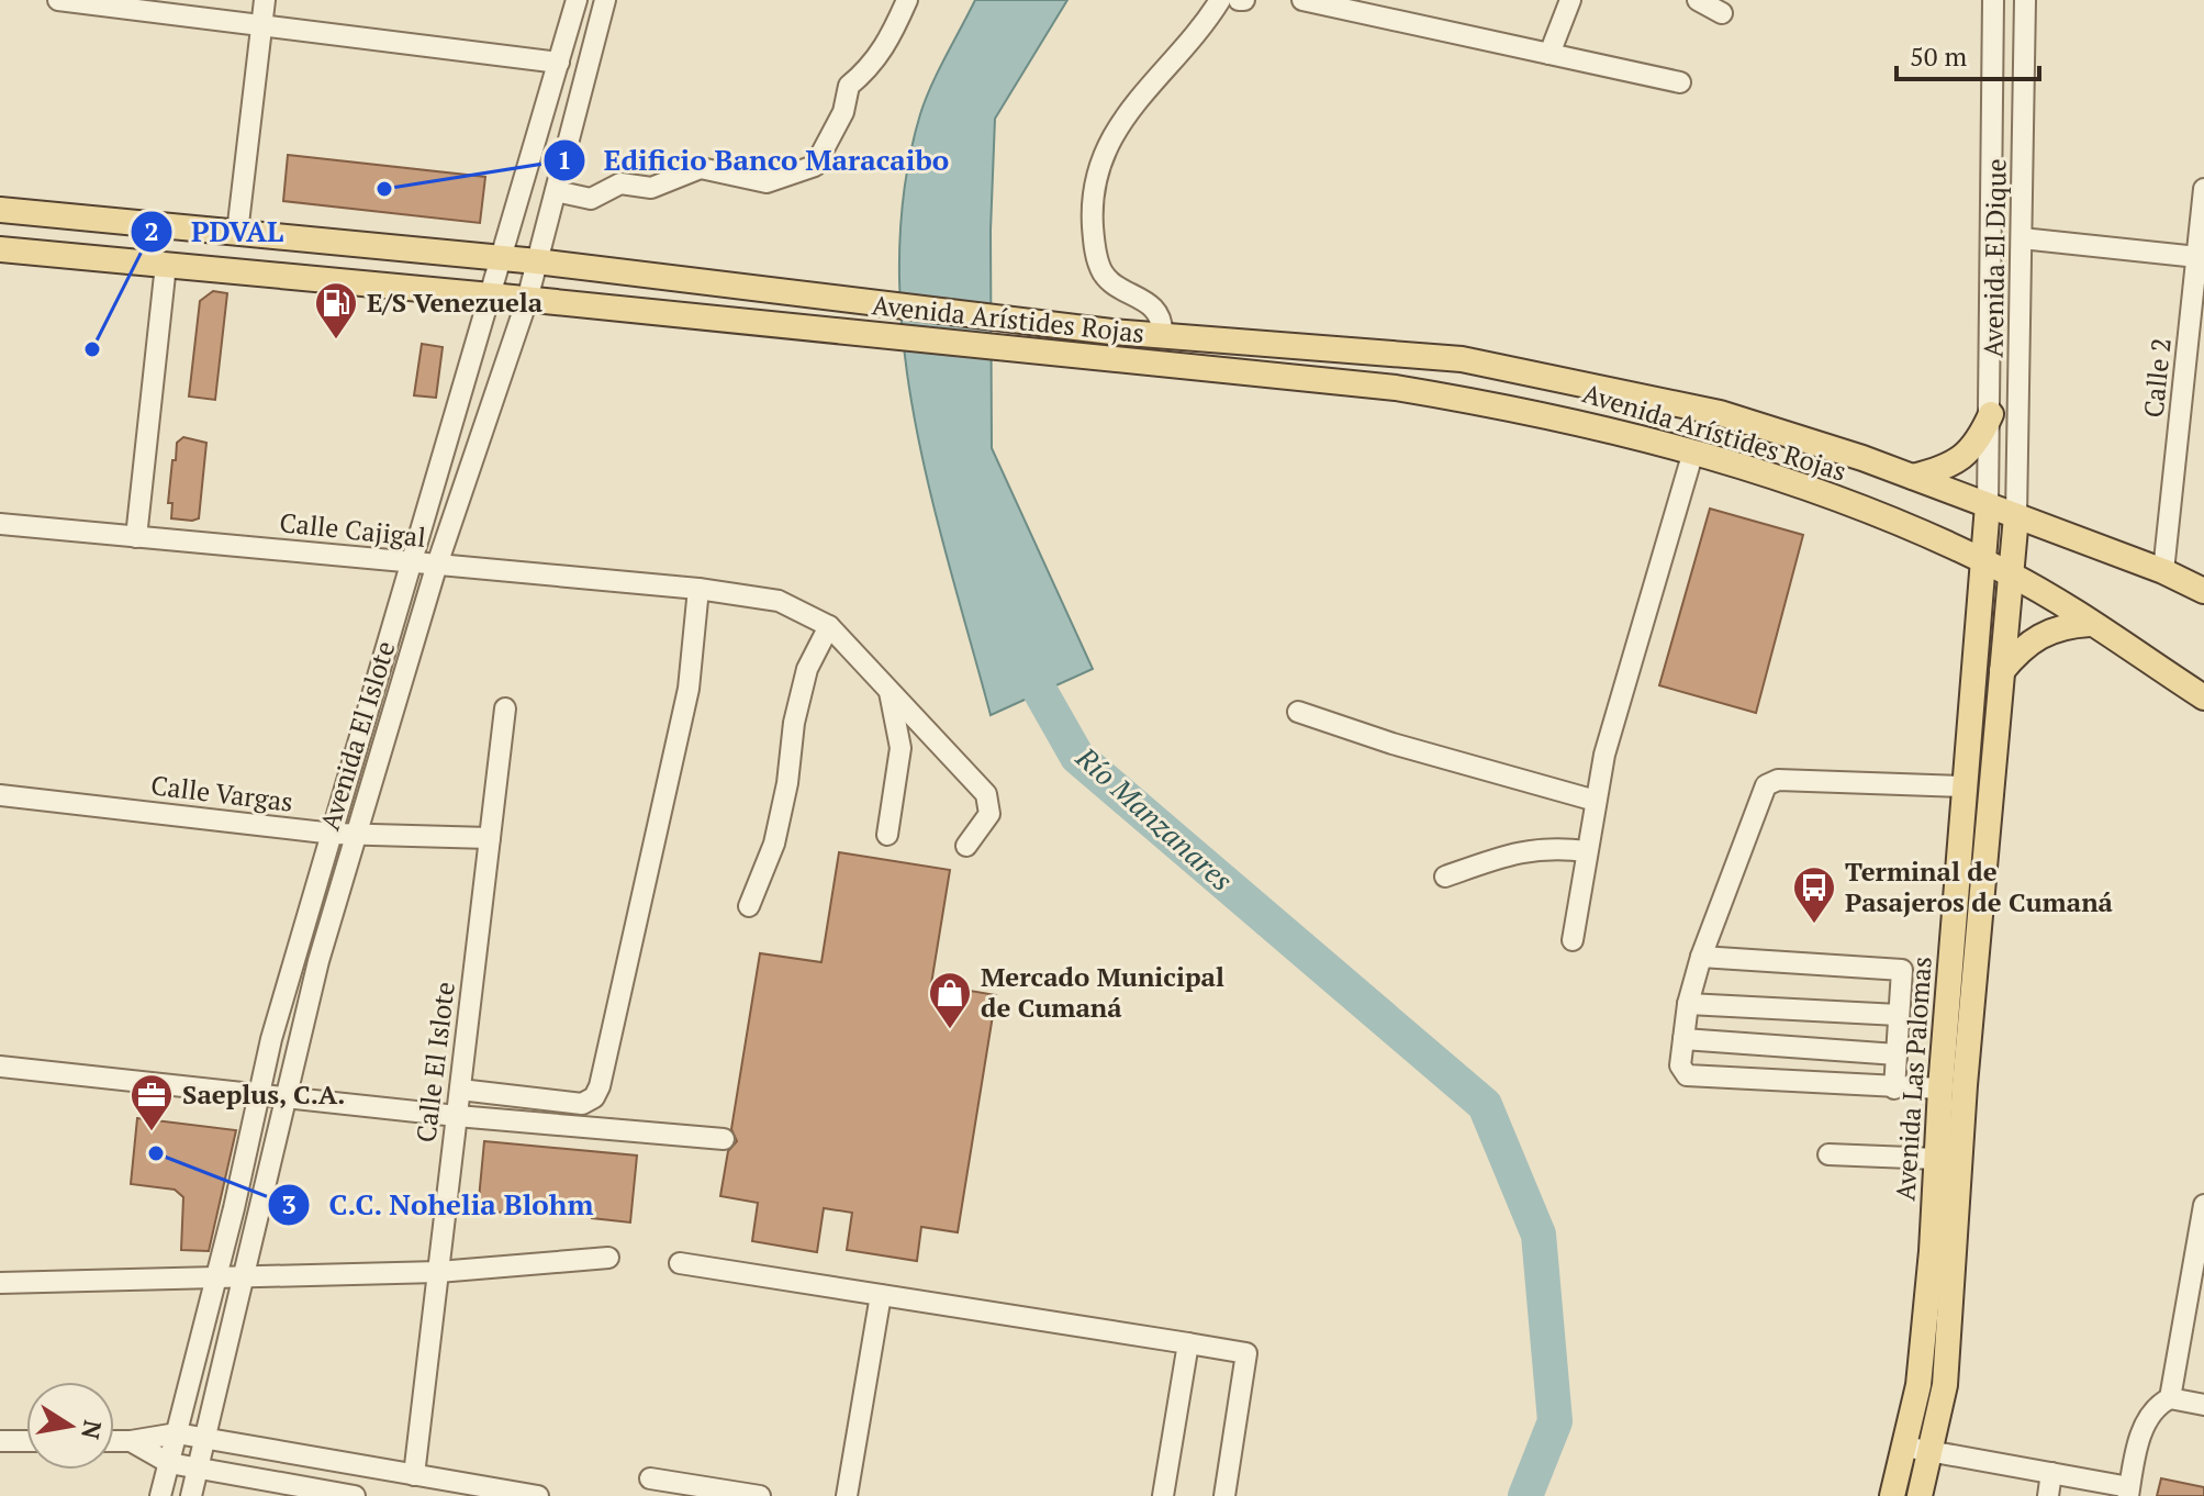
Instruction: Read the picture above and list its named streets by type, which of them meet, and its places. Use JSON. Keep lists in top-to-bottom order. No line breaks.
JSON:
{"streets":{"main road":["Avenida Arístides Rojas","Avenida Las Palomas"],"street":["Avenida El Dique","Calle 2","Calle Cajigal","Avenida El Islote","Calle Vargas","Calle El Islote"]},"crossings":[["Avenida El Dique","Avenida Arístides Rojas"],["Avenida El Dique","Avenida Las Palomas"],["Avenida Arístides Rojas","Calle 2"],["Avenida Arístides Rojas","Avenida El Islote"],["Avenida Arístides Rojas","Avenida Las Palomas"],["Calle Cajigal","Avenida El Islote"],["Avenida El Islote","Calle Vargas"],["Calle Vargas","Calle El Islote"]],"water":["Río Manzanares"],"places":{"other":["Edificio Banco Maracaibo","PDVAL","C.C. Nohelia Blohm"],"fuel station":["E/S Venezuela"],"bus stop":["Terminal de Pasajeros de Cumaná"],"shop":["Mercado Municipal de Cumaná"],"office":["Saeplus, C.A."]},"scale_bar":"50 m","north":"right"}
